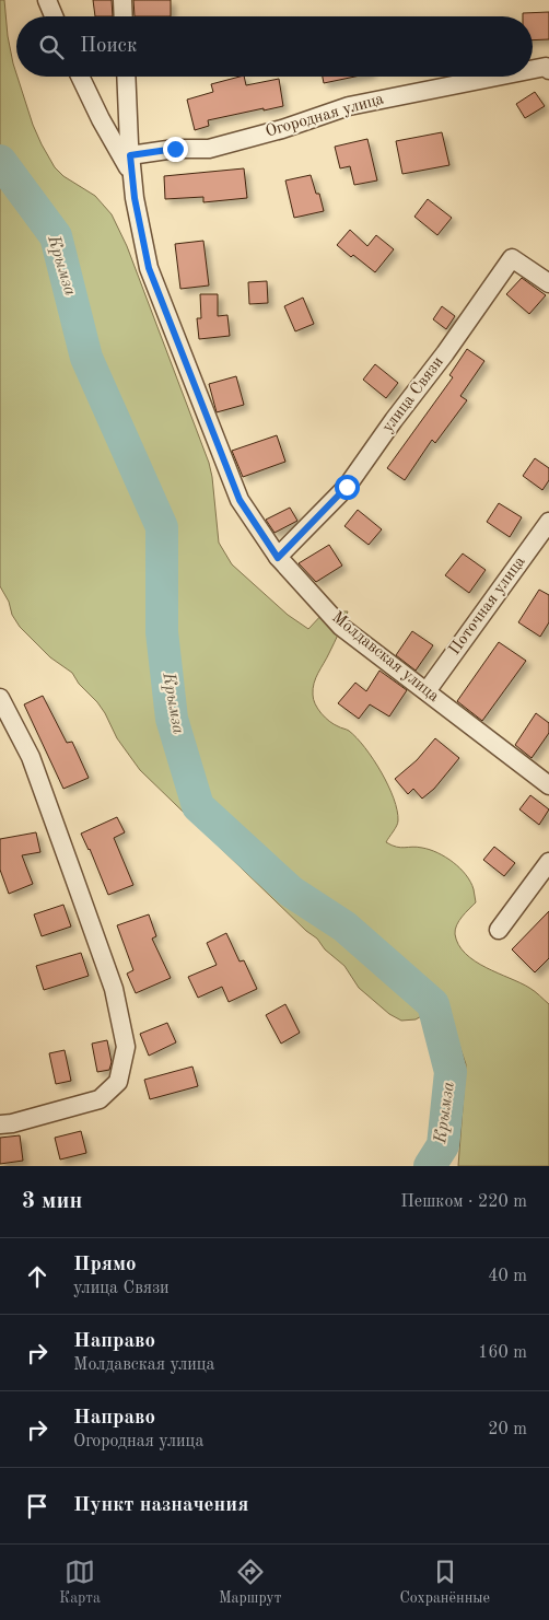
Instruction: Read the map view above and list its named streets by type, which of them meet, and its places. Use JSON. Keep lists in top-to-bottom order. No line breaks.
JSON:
{"streets":{"street":["Огородная улица","улица Связи","Поточная улица","Молдавская улица"]},"crossings":[["Огородная улица","Молдавская улица"],["улица Связи","Молдавская улица"],["Поточная улица","Молдавская улица"]],"water":["Крымза"],"page":{"search":"Поиск","heading":["3 мин","Пешком · 220 m"],"list":[["Прямо","улица Связи","40 m"],["Направо","Молдавская улица","160 m"],["Направо","Огородная улица","20 m"],"Пункт назначения"],"nav":["Карта","Маршрут","Сохранённые"]}}
